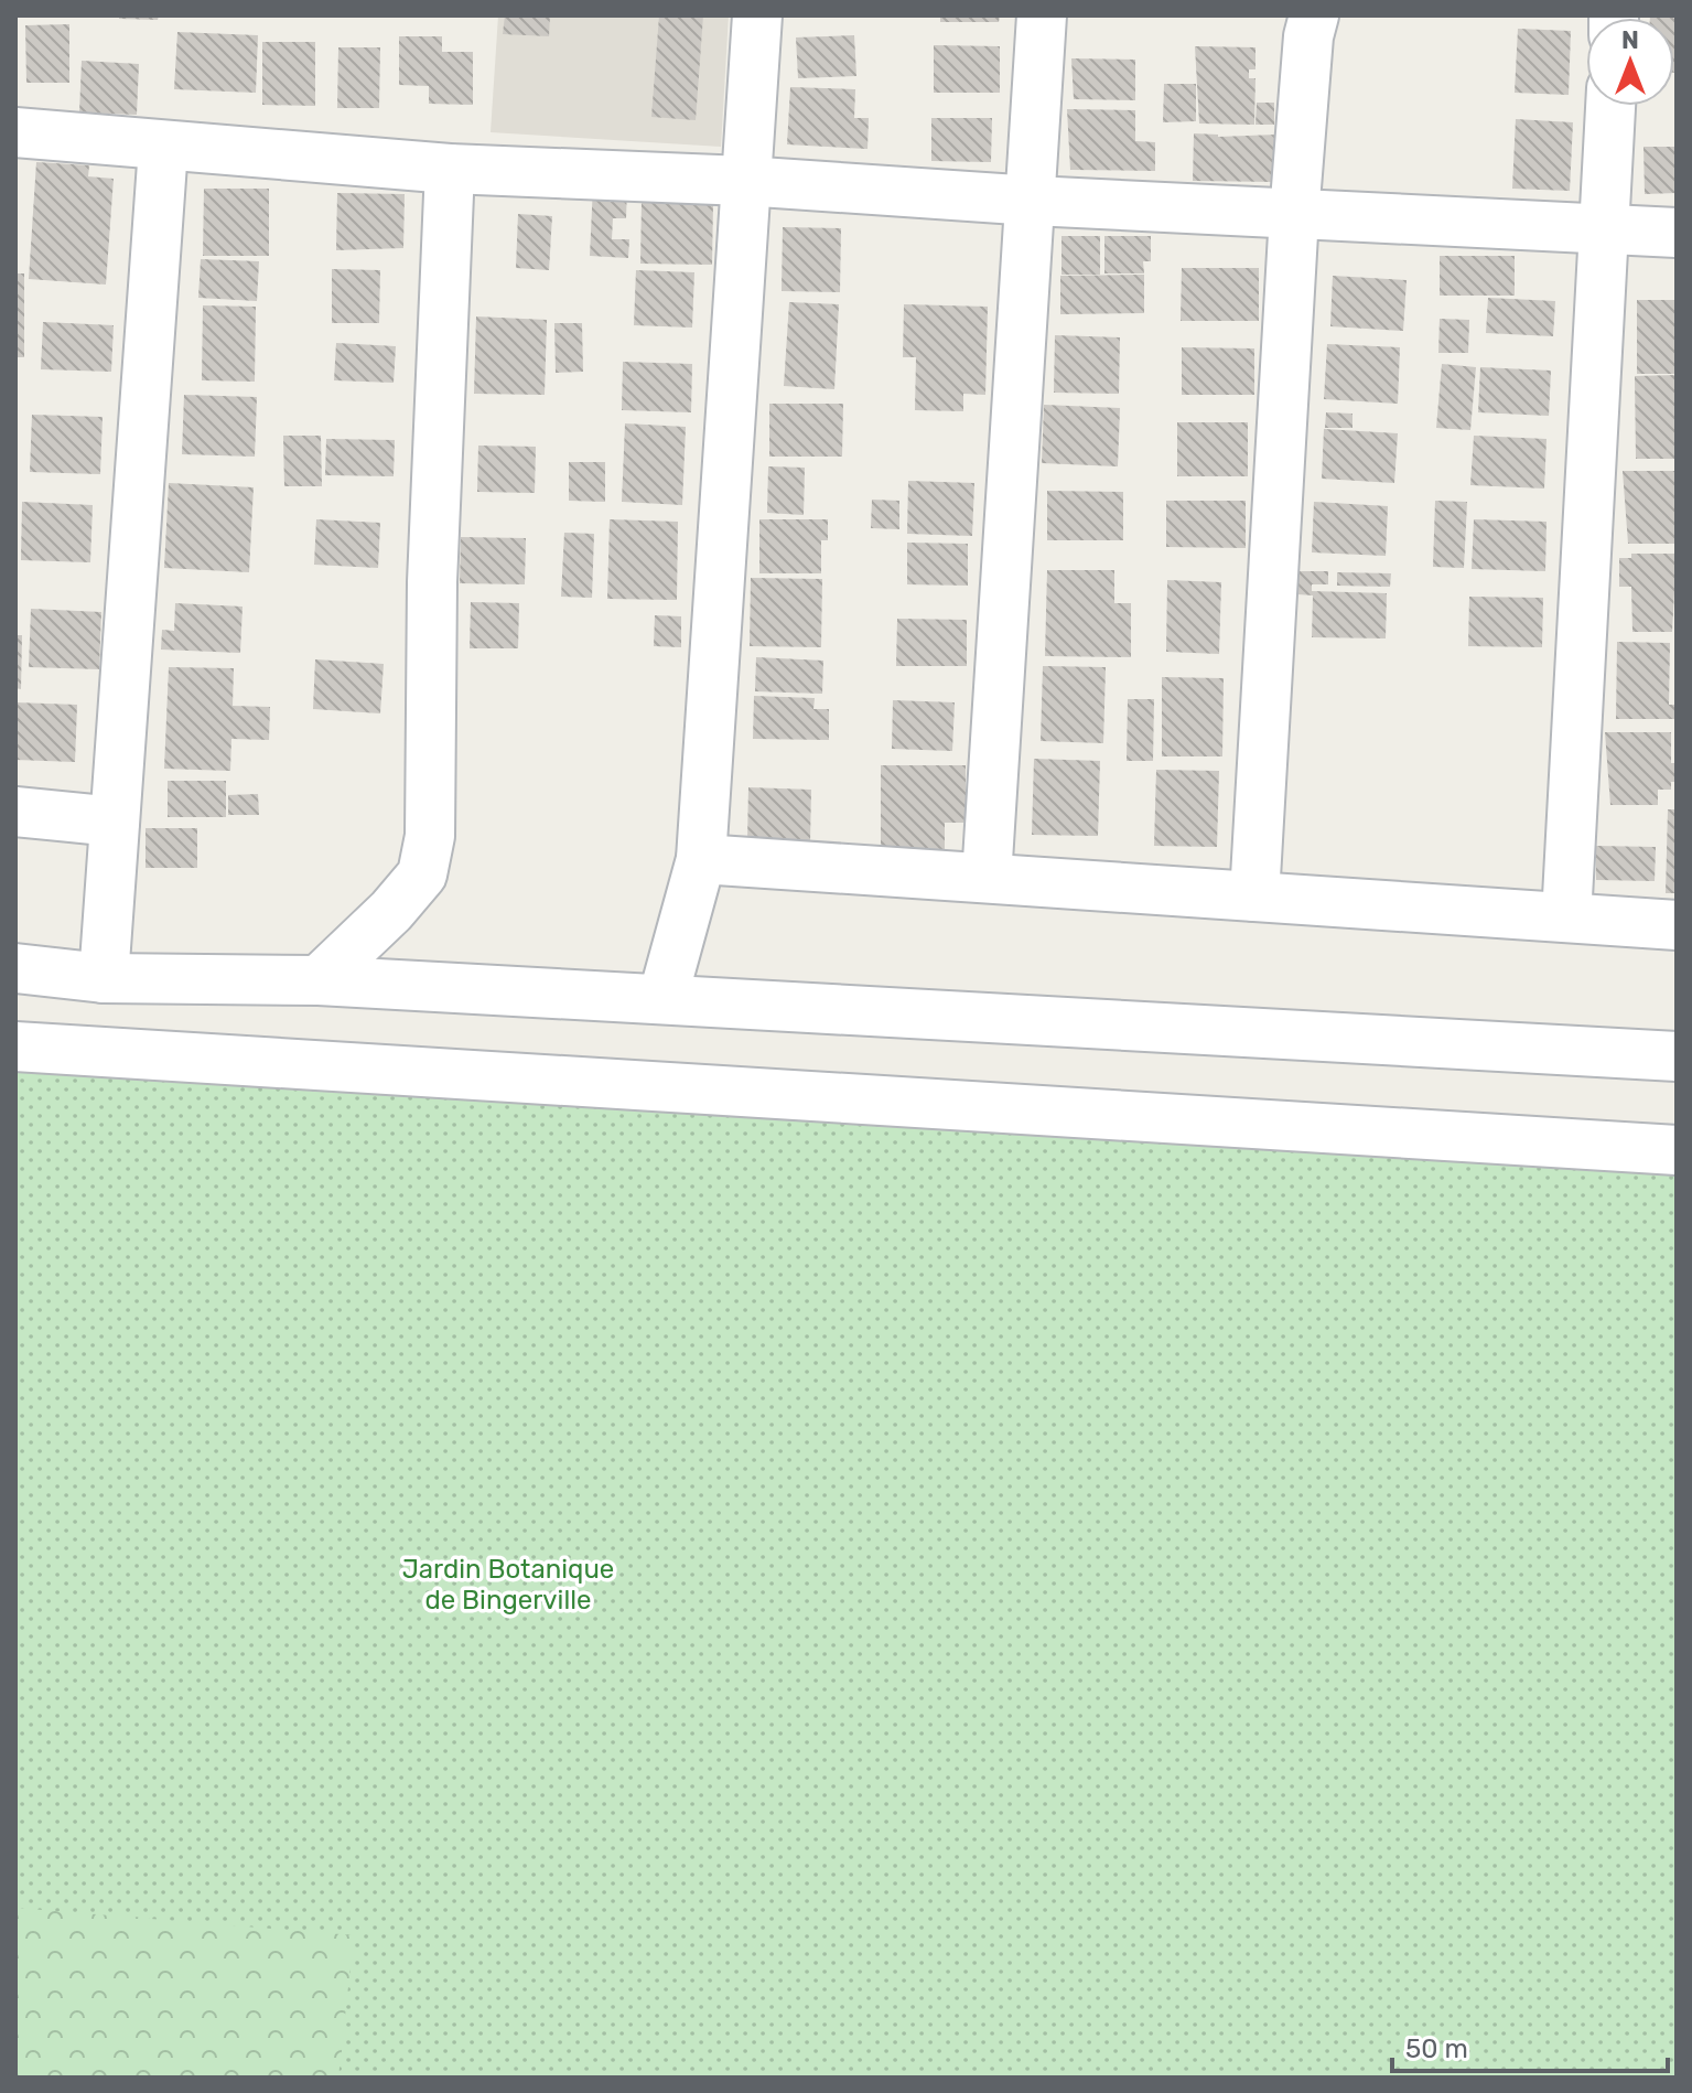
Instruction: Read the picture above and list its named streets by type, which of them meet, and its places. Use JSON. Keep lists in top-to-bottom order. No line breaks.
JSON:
{"parks":["Jardin Botanique de Bingerville"],"scale_bar":"50 m","north":"top"}
